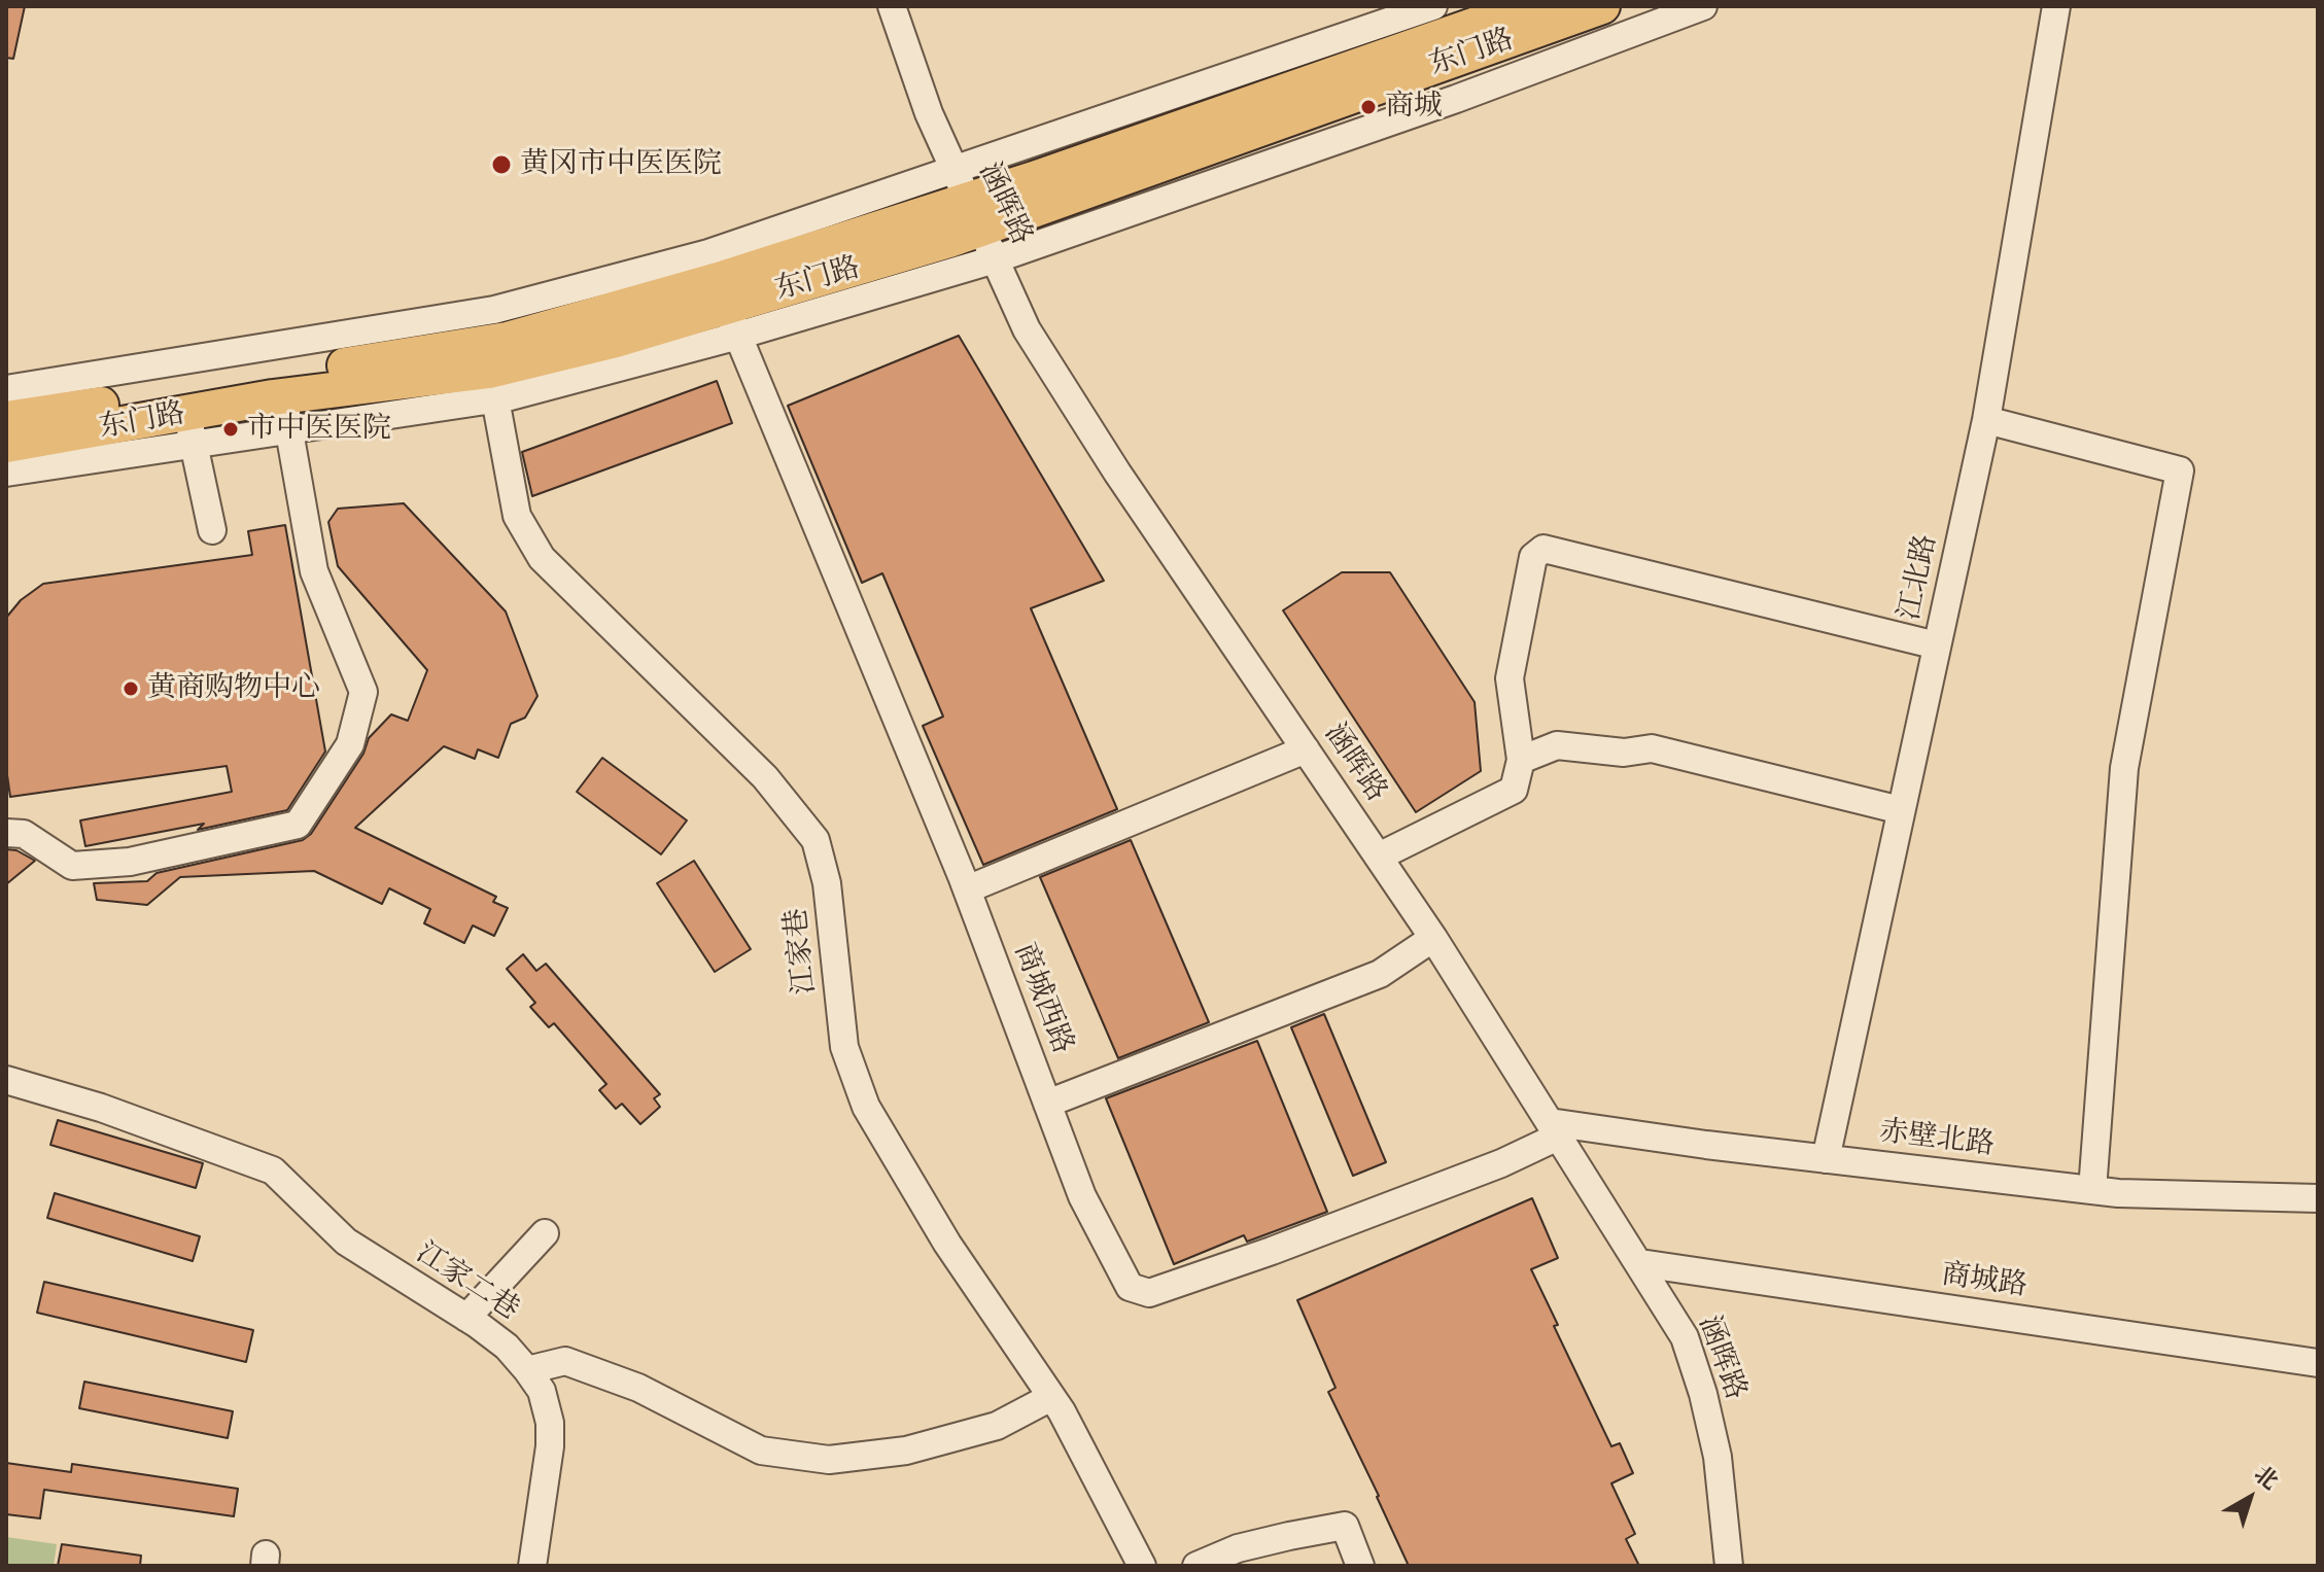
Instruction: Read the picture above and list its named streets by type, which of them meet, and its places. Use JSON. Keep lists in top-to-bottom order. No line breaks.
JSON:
{"streets":{"main road":["东门路"],"street":["涵晖路","江北路","江家巷","商城西路","赤壁北路","商城路","江家二巷"]},"crossings":[["东门路","涵晖路"],["东门路","江家巷"],["东门路","商城西路"],["涵晖路","商城西路"],["涵晖路","赤壁北路"],["涵晖路","商城路"],["江北路","赤壁北路"],["商城西路","赤壁北路"]],"places":["商城","黄冈市中医医院","市中医医院","黄商购物中心"],"north":"top right"}
